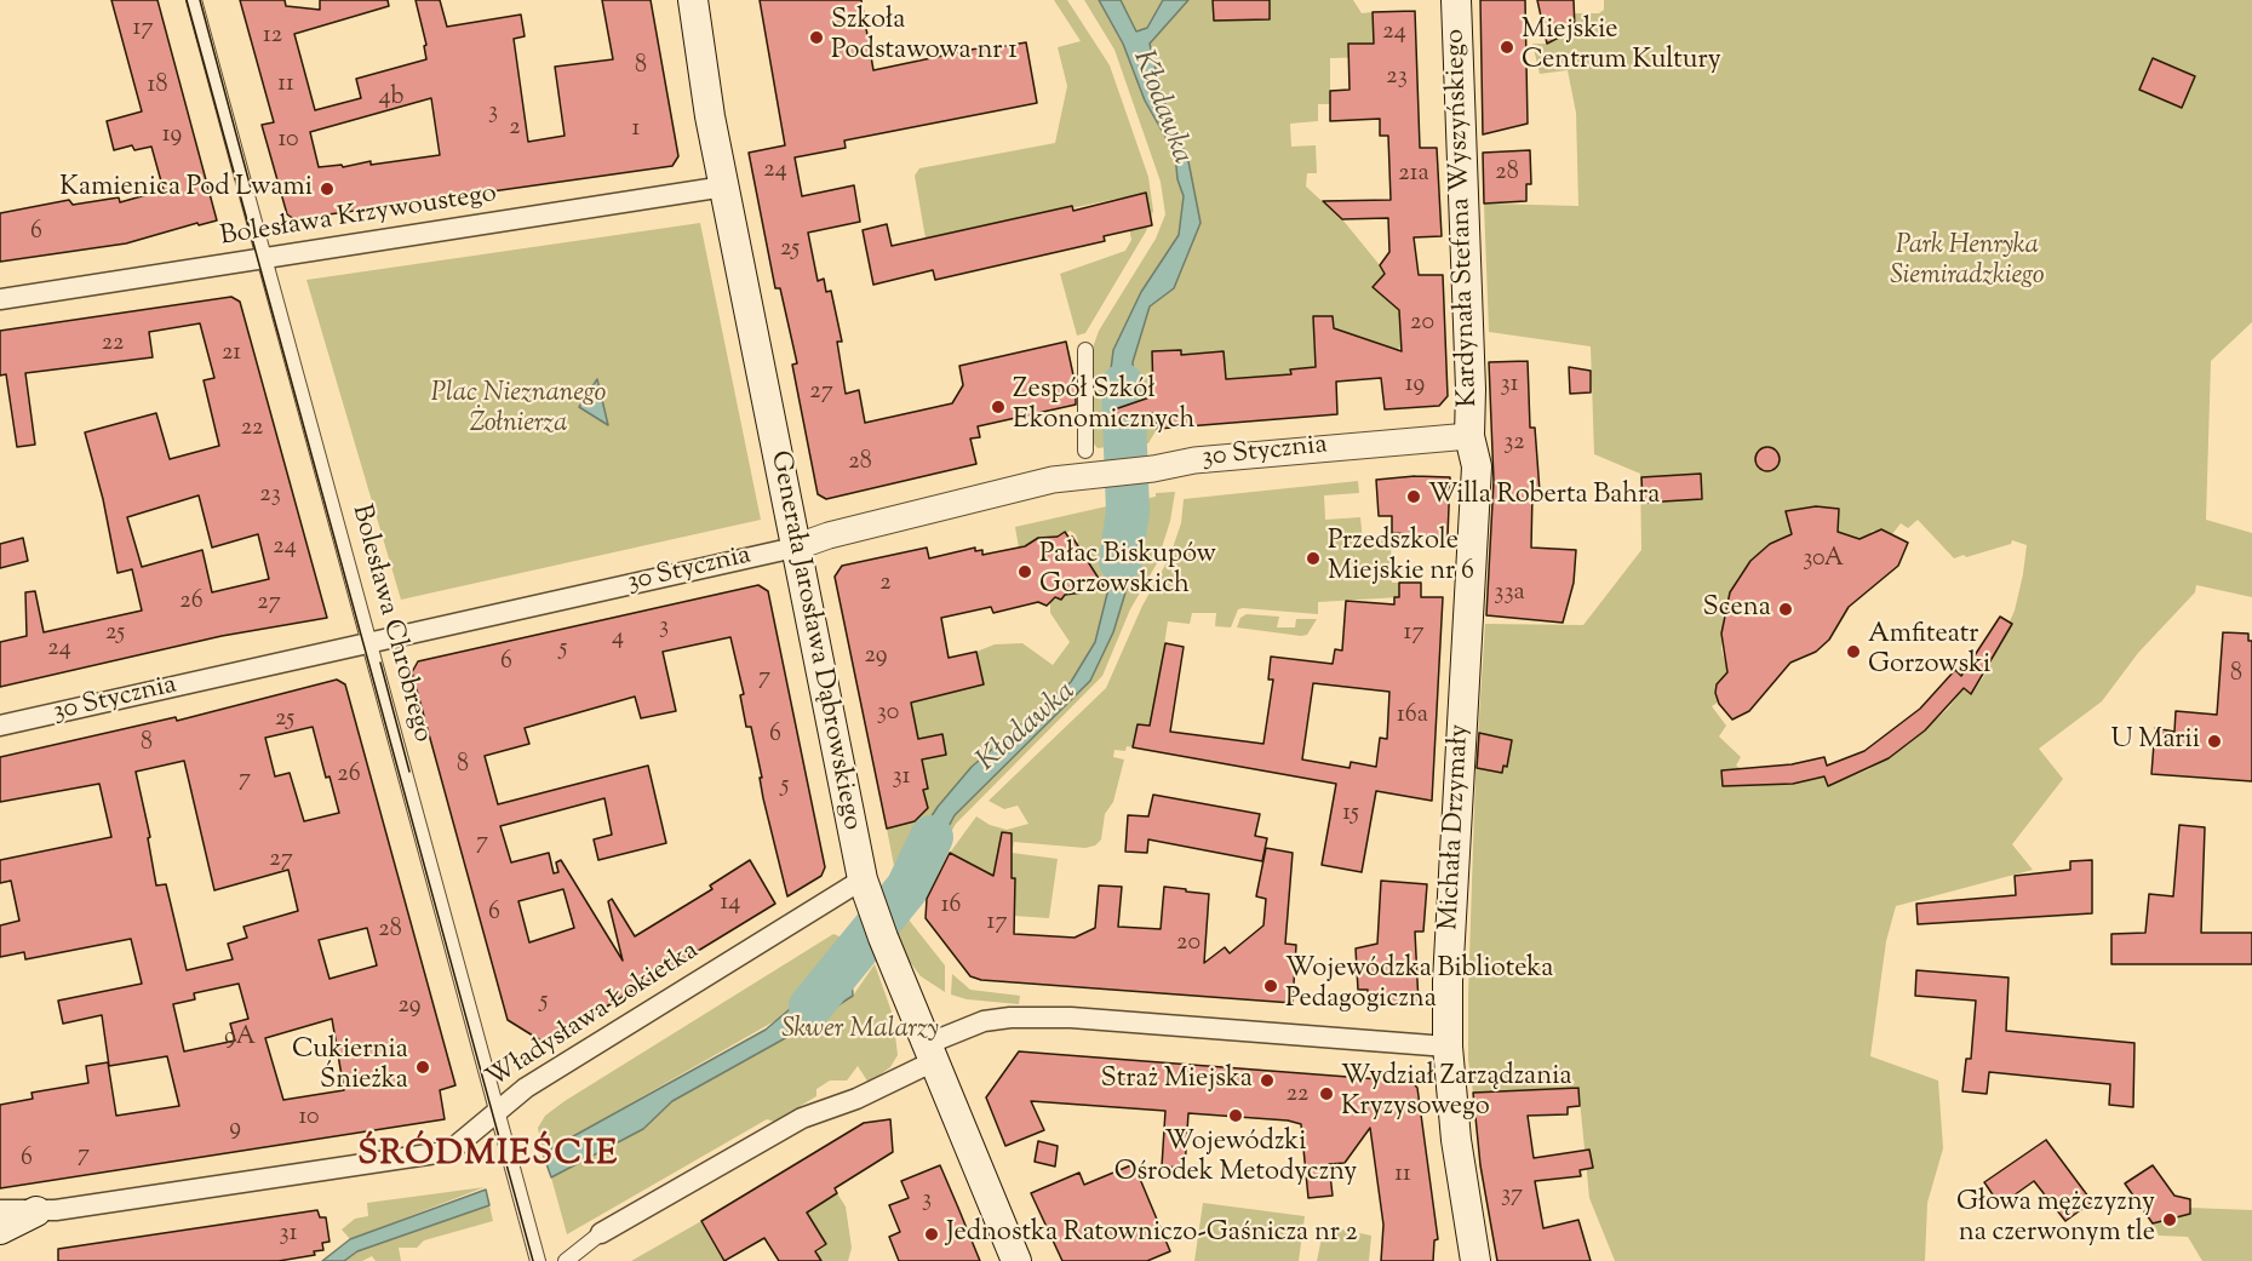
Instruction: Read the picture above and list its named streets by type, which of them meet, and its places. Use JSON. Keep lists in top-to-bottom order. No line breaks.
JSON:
{"streets":{"main road":["Kardynała Stefana Wyszyńskiego","Generała Jarosława Dąbrowskiego","Michała Drzymały"],"street":["Bolesława Krzywoustego","30 Stycznia","Bolesława Chrobrego","Władysława Łokietka"]},"crossings":[["Bolesława Krzywoustego","Bolesława Chrobrego"],["Bolesława Krzywoustego","Generała Jarosława Dąbrowskiego"],["Kardynała Stefana Wyszyńskiego","30 Stycznia"],["Kardynała Stefana Wyszyńskiego","Michała Drzymały"],["30 Stycznia","Bolesława Chrobrego"],["30 Stycznia","Generała Jarosława Dąbrowskiego"],["30 Stycznia","Michała Drzymały"],["Bolesława Chrobrego","Władysława Łokietka"],["Generała Jarosława Dąbrowskiego","Władysława Łokietka"]],"districts":["ŚRÓDMIEŚCIE"],"water":["Kłodawka"],"parks":["Park Henryka Siemiradzkiego","Plac Nieznanego Żołnierza","Skwer Malarzy"],"places":["Szkoła Podstawowa nr 1","Miejskie Centrum Kultury","Kamienica Pod Lwami","Zespół Szkół Ekonomicznych","Willa Roberta Bahra","Przedszkole Miejskie nr 6","Pałac Biskupów Gorzowskich","Scena","Amfiteatr Gorzowski","U Marii","Wojewódzka Biblioteka Pedagogiczna","Cukiernia Śnieżka","Straż Miejska","Wydział Zarządzania Kryzysowego","Wojewódzki Ośrodek Metodyczny","Głowa mężczyzny na czerwonym tle","Jednostka Ratowniczo-Gaśnicza nr 2"],"house_numbers":["17","24","12","8","23","11","18","4b","3","2","1","19","10","24","28","21a","6","25","20","22","21","19","31","27","22","32","28","23","24","30A","2","33a","26","27","3","25","17","4","24","5","29","6","8","7","30","16a","25","6","8","8","26","31","7","5","15","7","27","14","16","6","17","28","20","5","29","9A","22","10","9","7","6","11","37","3","31"]}
